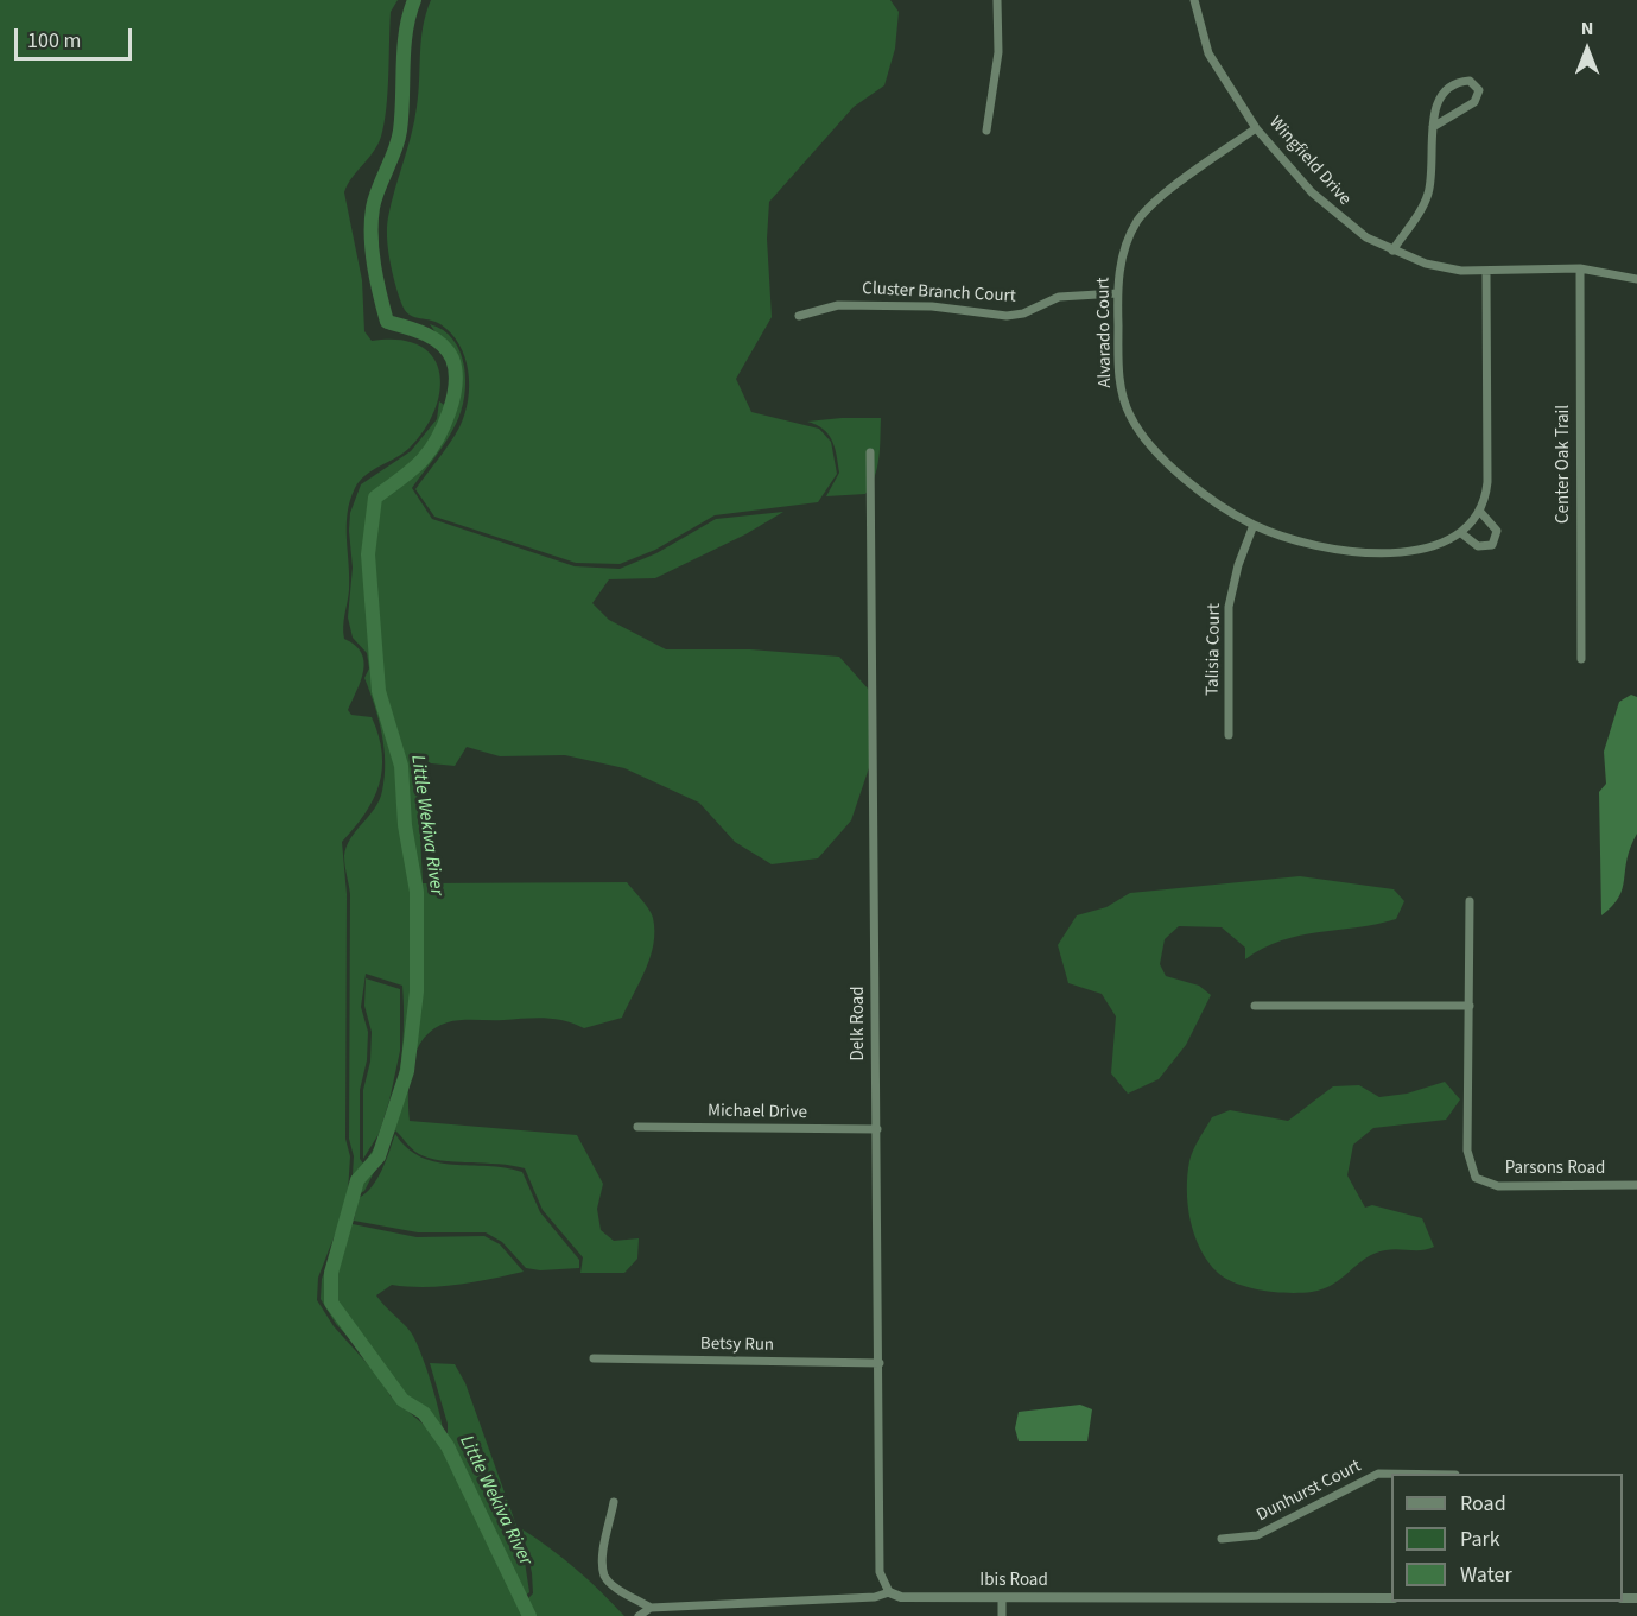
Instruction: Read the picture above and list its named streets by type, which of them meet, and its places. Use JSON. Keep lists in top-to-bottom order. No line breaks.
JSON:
{"streets":{"street":["Wingfield Drive","Cluster Branch Court","Alvarado Court","Center Oak Trail","Talisia Court","Delk Road","Michael Drive","Parsons Road","Betsy Run","Dunhurst Court","Ibis Road"]},"crossings":[["Wingfield Drive","Alvarado Court"],["Wingfield Drive","Center Oak Trail"],["Cluster Branch Court","Alvarado Court"],["Alvarado Court","Talisia Court"],["Delk Road","Michael Drive"],["Delk Road","Betsy Run"],["Delk Road","Ibis Road"]],"water":["Little Wekiva River"],"legend":["Road","Park","Water"],"scale_bar":"100 m","north":"top"}
